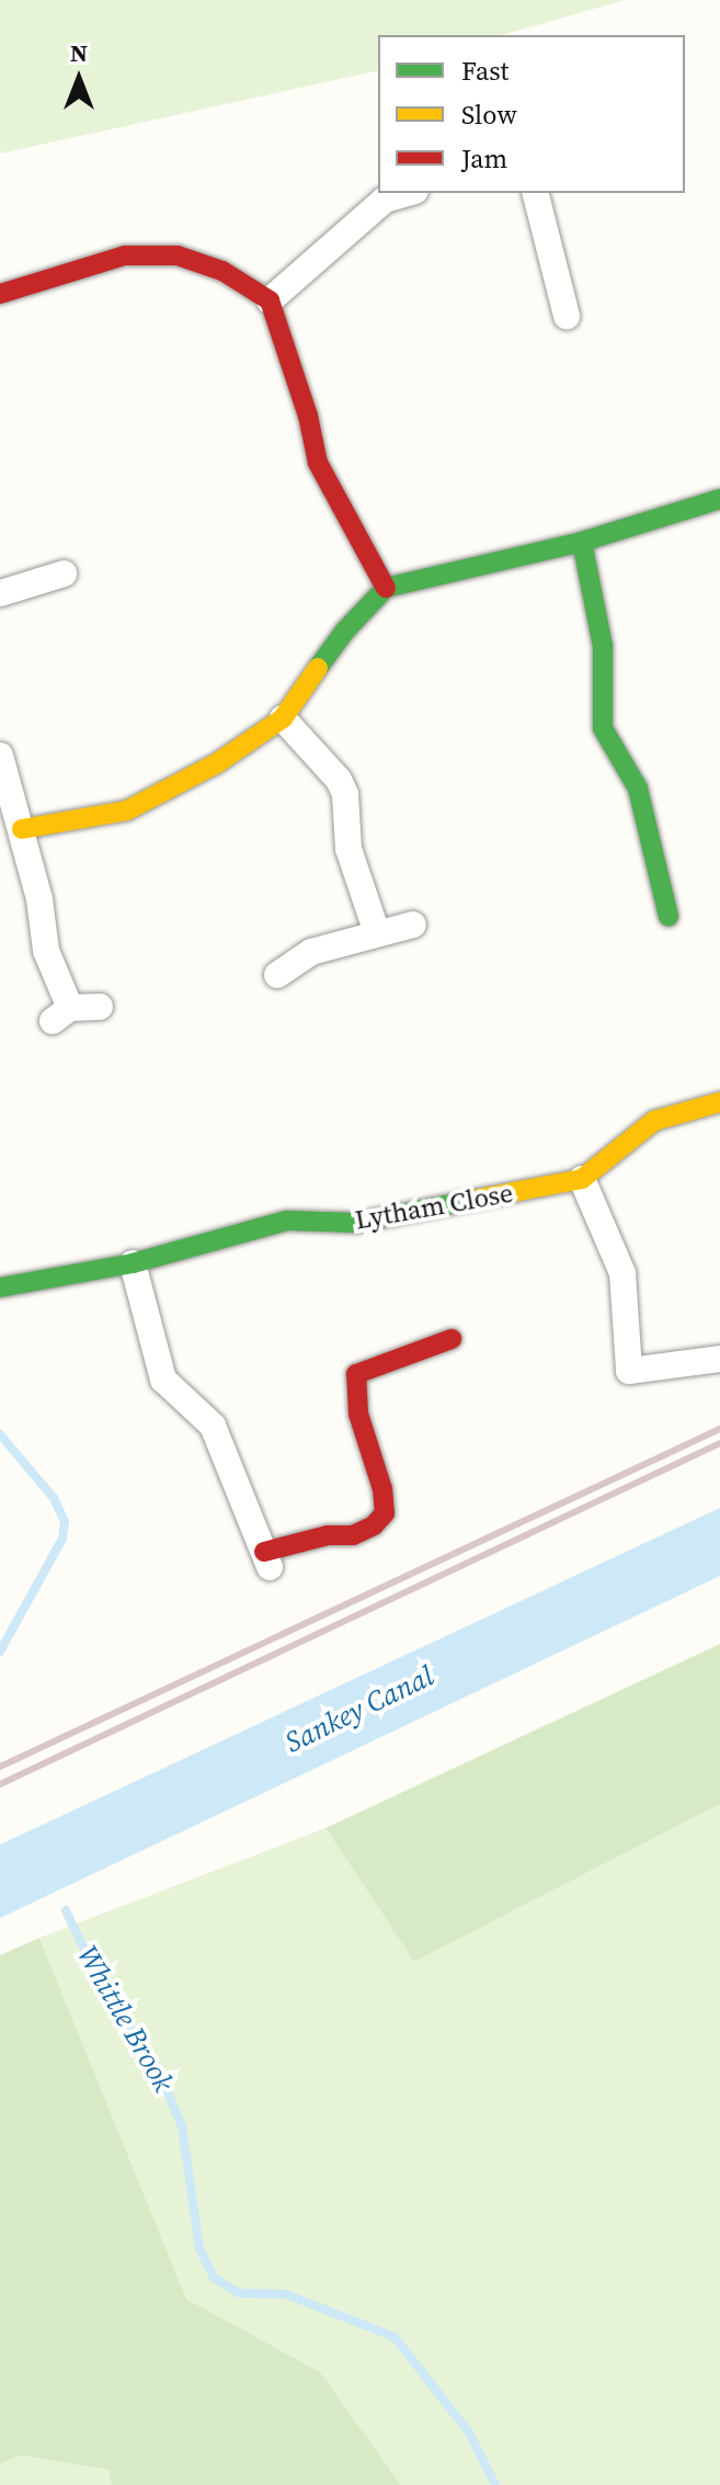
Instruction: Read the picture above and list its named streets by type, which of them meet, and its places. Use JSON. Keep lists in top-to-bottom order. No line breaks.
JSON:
{"streets":{"street":["Lytham Close"]},"water":["Sankey Canal","Whittle Brook"],"legend":["Fast","Slow","Jam"],"north":"top"}
